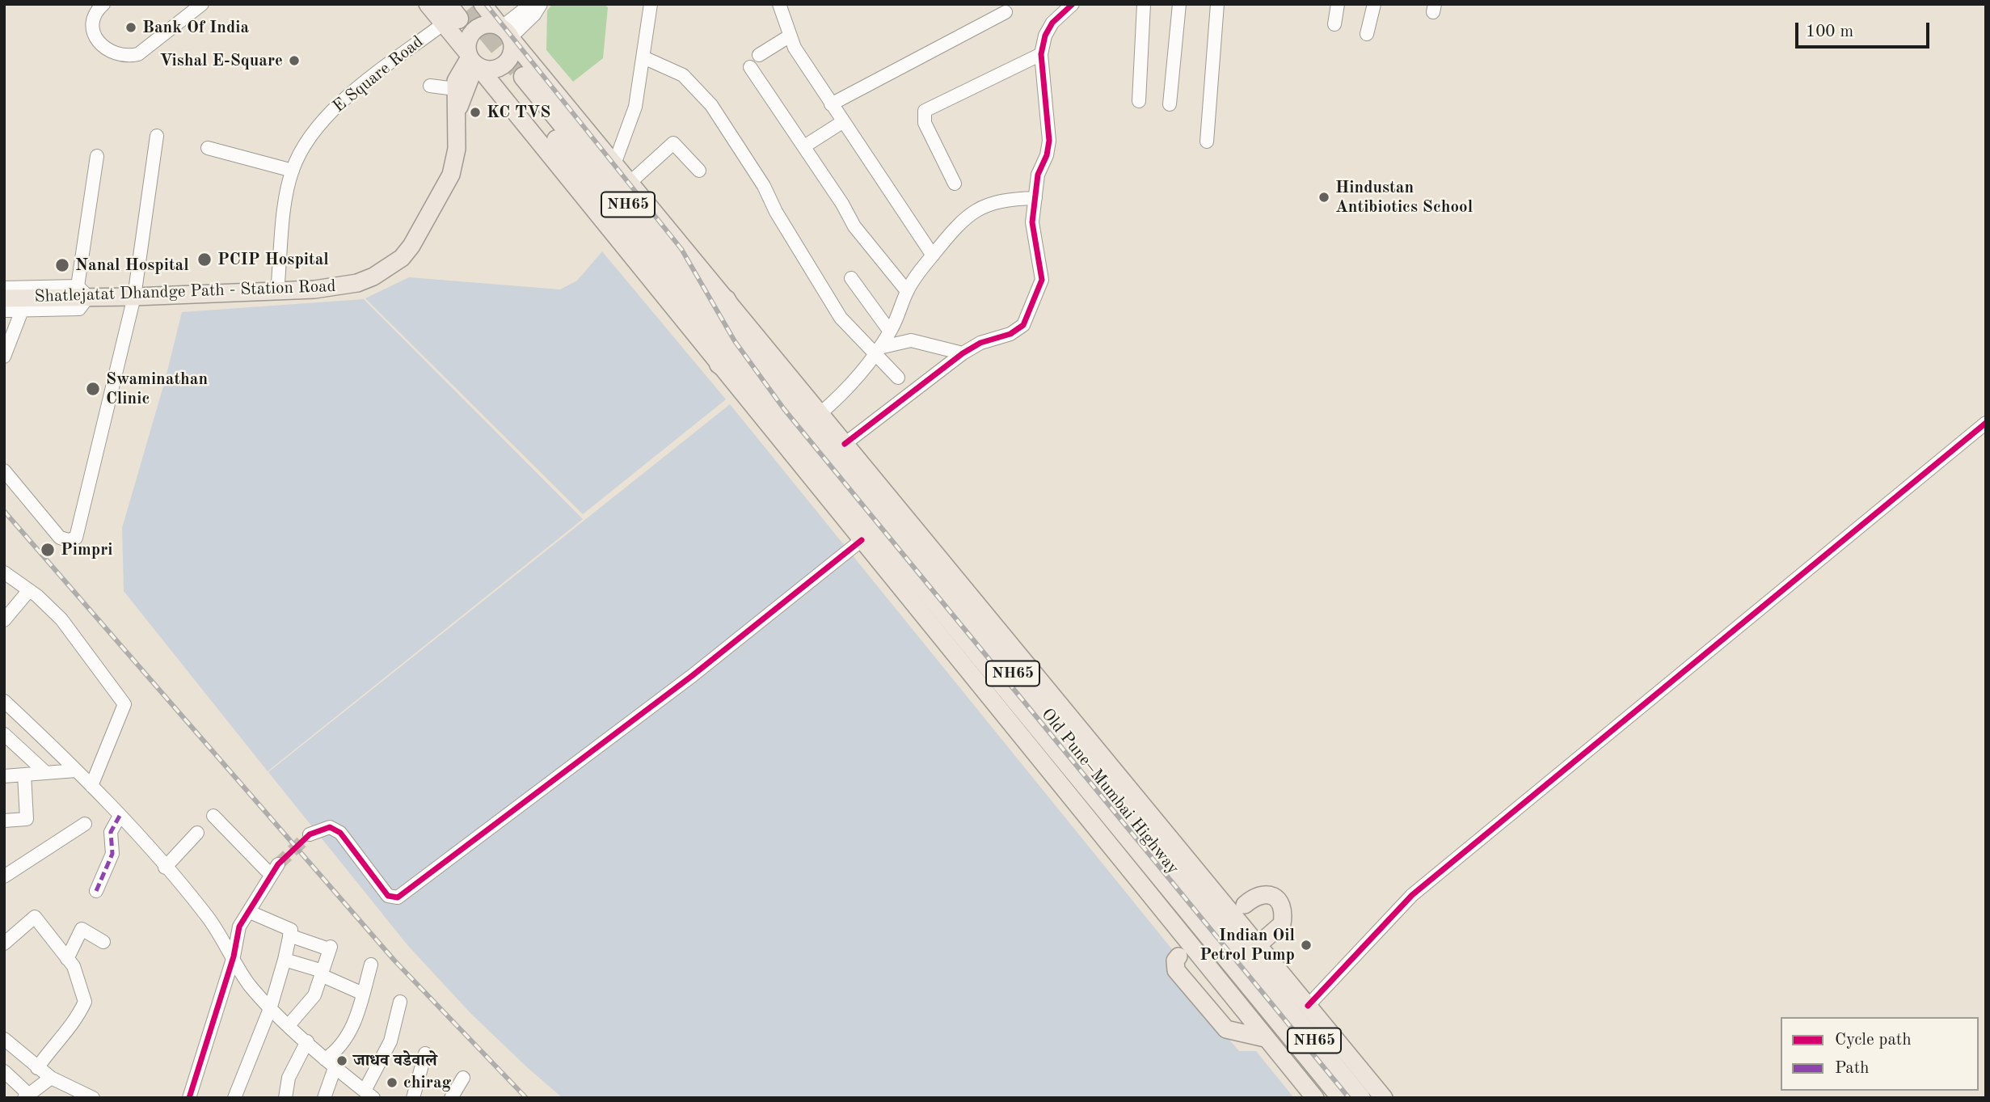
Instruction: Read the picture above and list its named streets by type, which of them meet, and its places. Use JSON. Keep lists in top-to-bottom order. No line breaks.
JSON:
{"streets":{"highway":["NH65","Old Pune–Mumbai Highway"],"main road":["Shatlejatat Dhandge Path - Station Road"],"street":["E Square Road"]},"crossings":[["E Square Road","Shatlejatat Dhandge Path - Station Road"],["NH65","Old Pune–Mumbai Highway"]],"places":["Bank Of India","Vishal E-Square","KC TVS","Hindustan Antibiotics School","PCIP Hospital","Nanal Hospital","Swaminathan Clinic","Pimpri","Indian Oil Petrol Pump","जाधव वडेवाले","chirag"],"legend":["Cycle path","Path"],"scale_bar":"100 m"}
